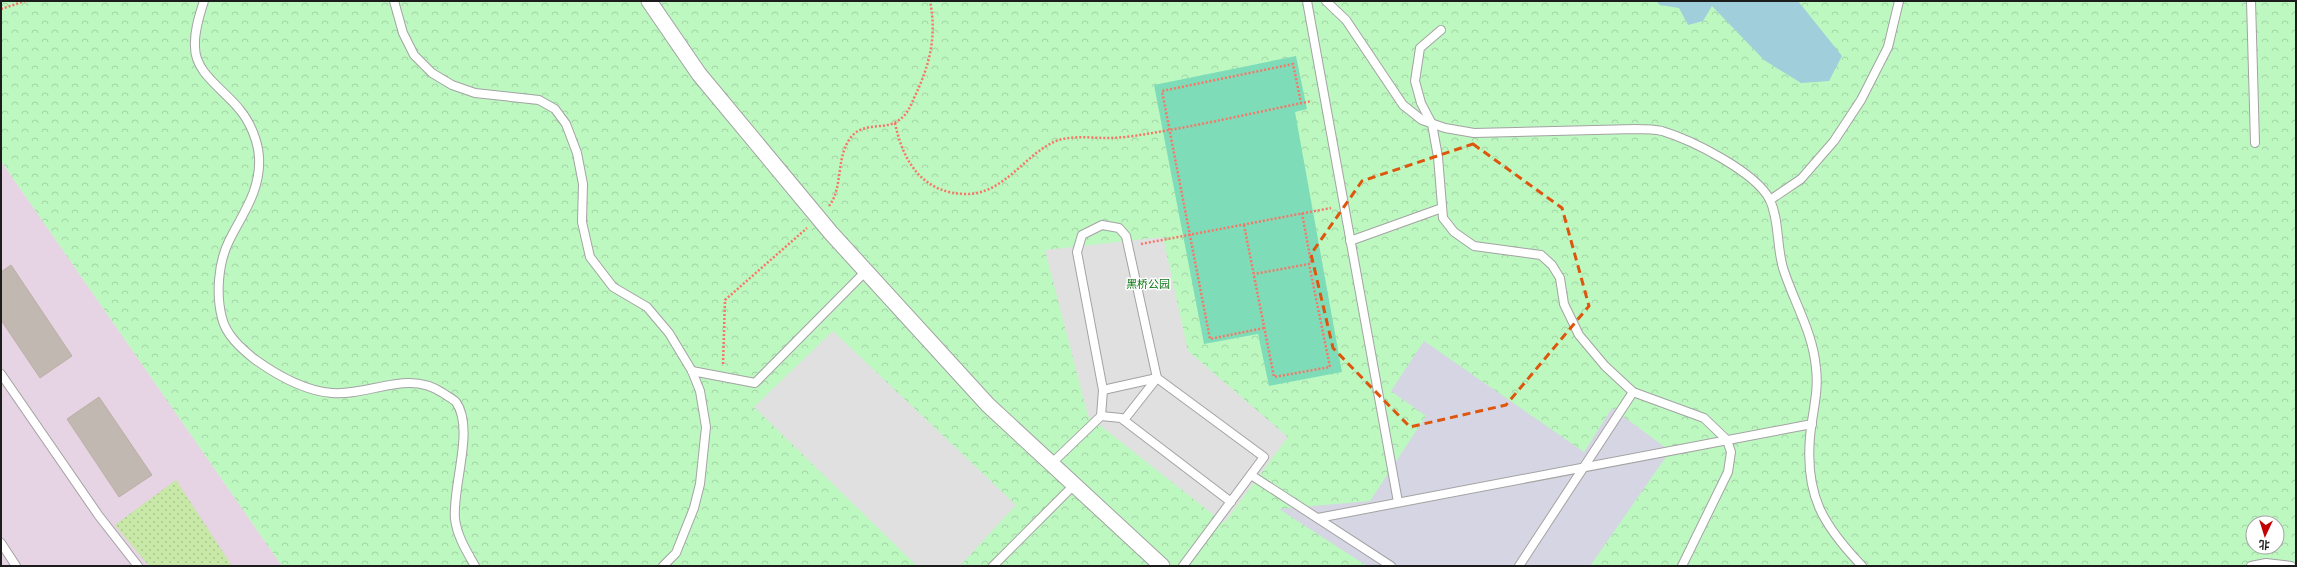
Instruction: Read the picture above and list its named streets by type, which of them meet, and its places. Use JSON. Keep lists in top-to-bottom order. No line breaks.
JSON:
{"parks":["黑桥公园"],"north":"bottom"}
